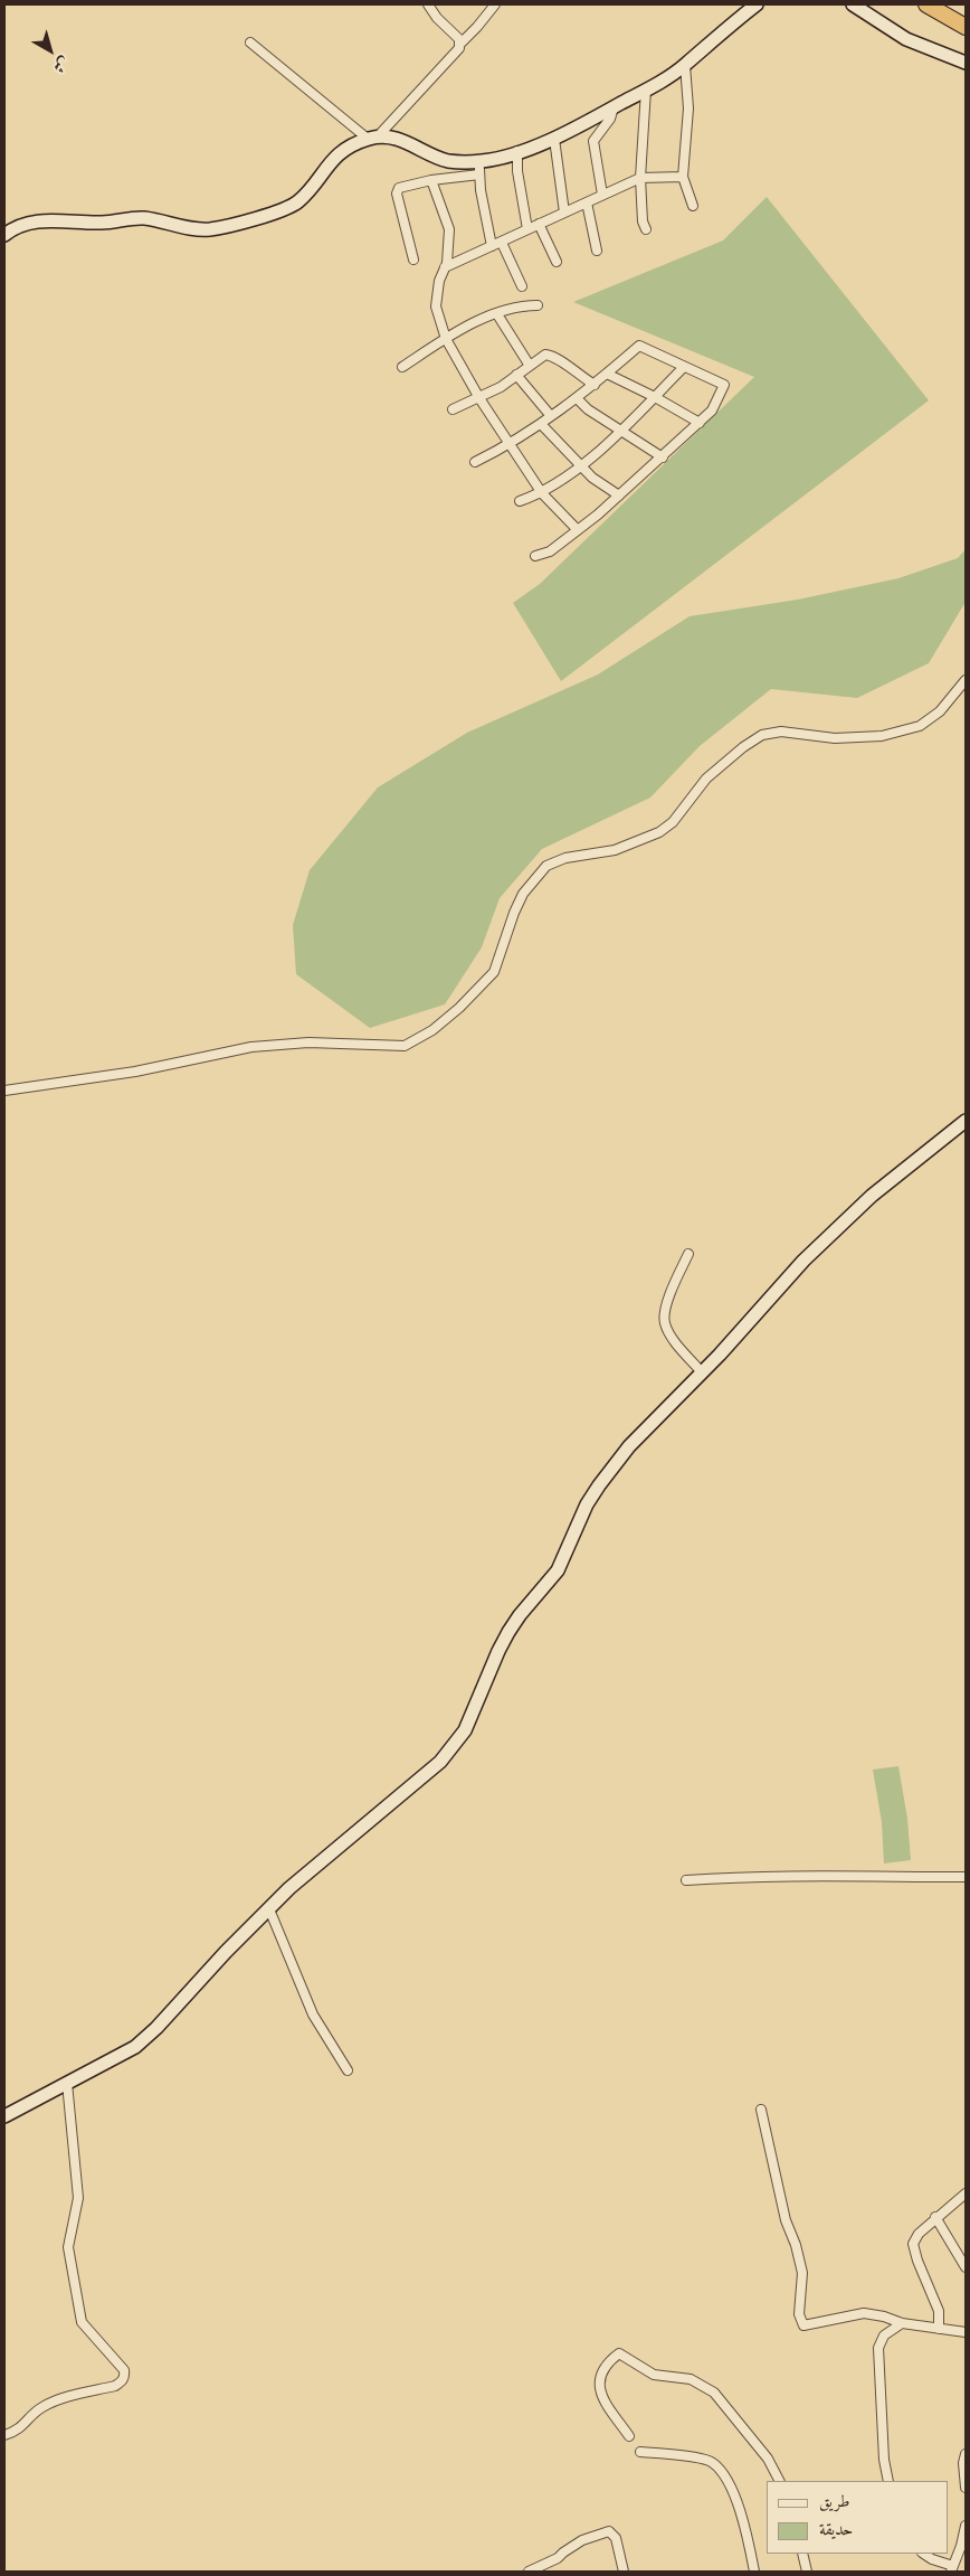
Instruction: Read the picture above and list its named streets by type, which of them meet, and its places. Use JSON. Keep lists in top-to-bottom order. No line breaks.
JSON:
{"legend":["طريق","حديقة"],"north":"bottom right"}
